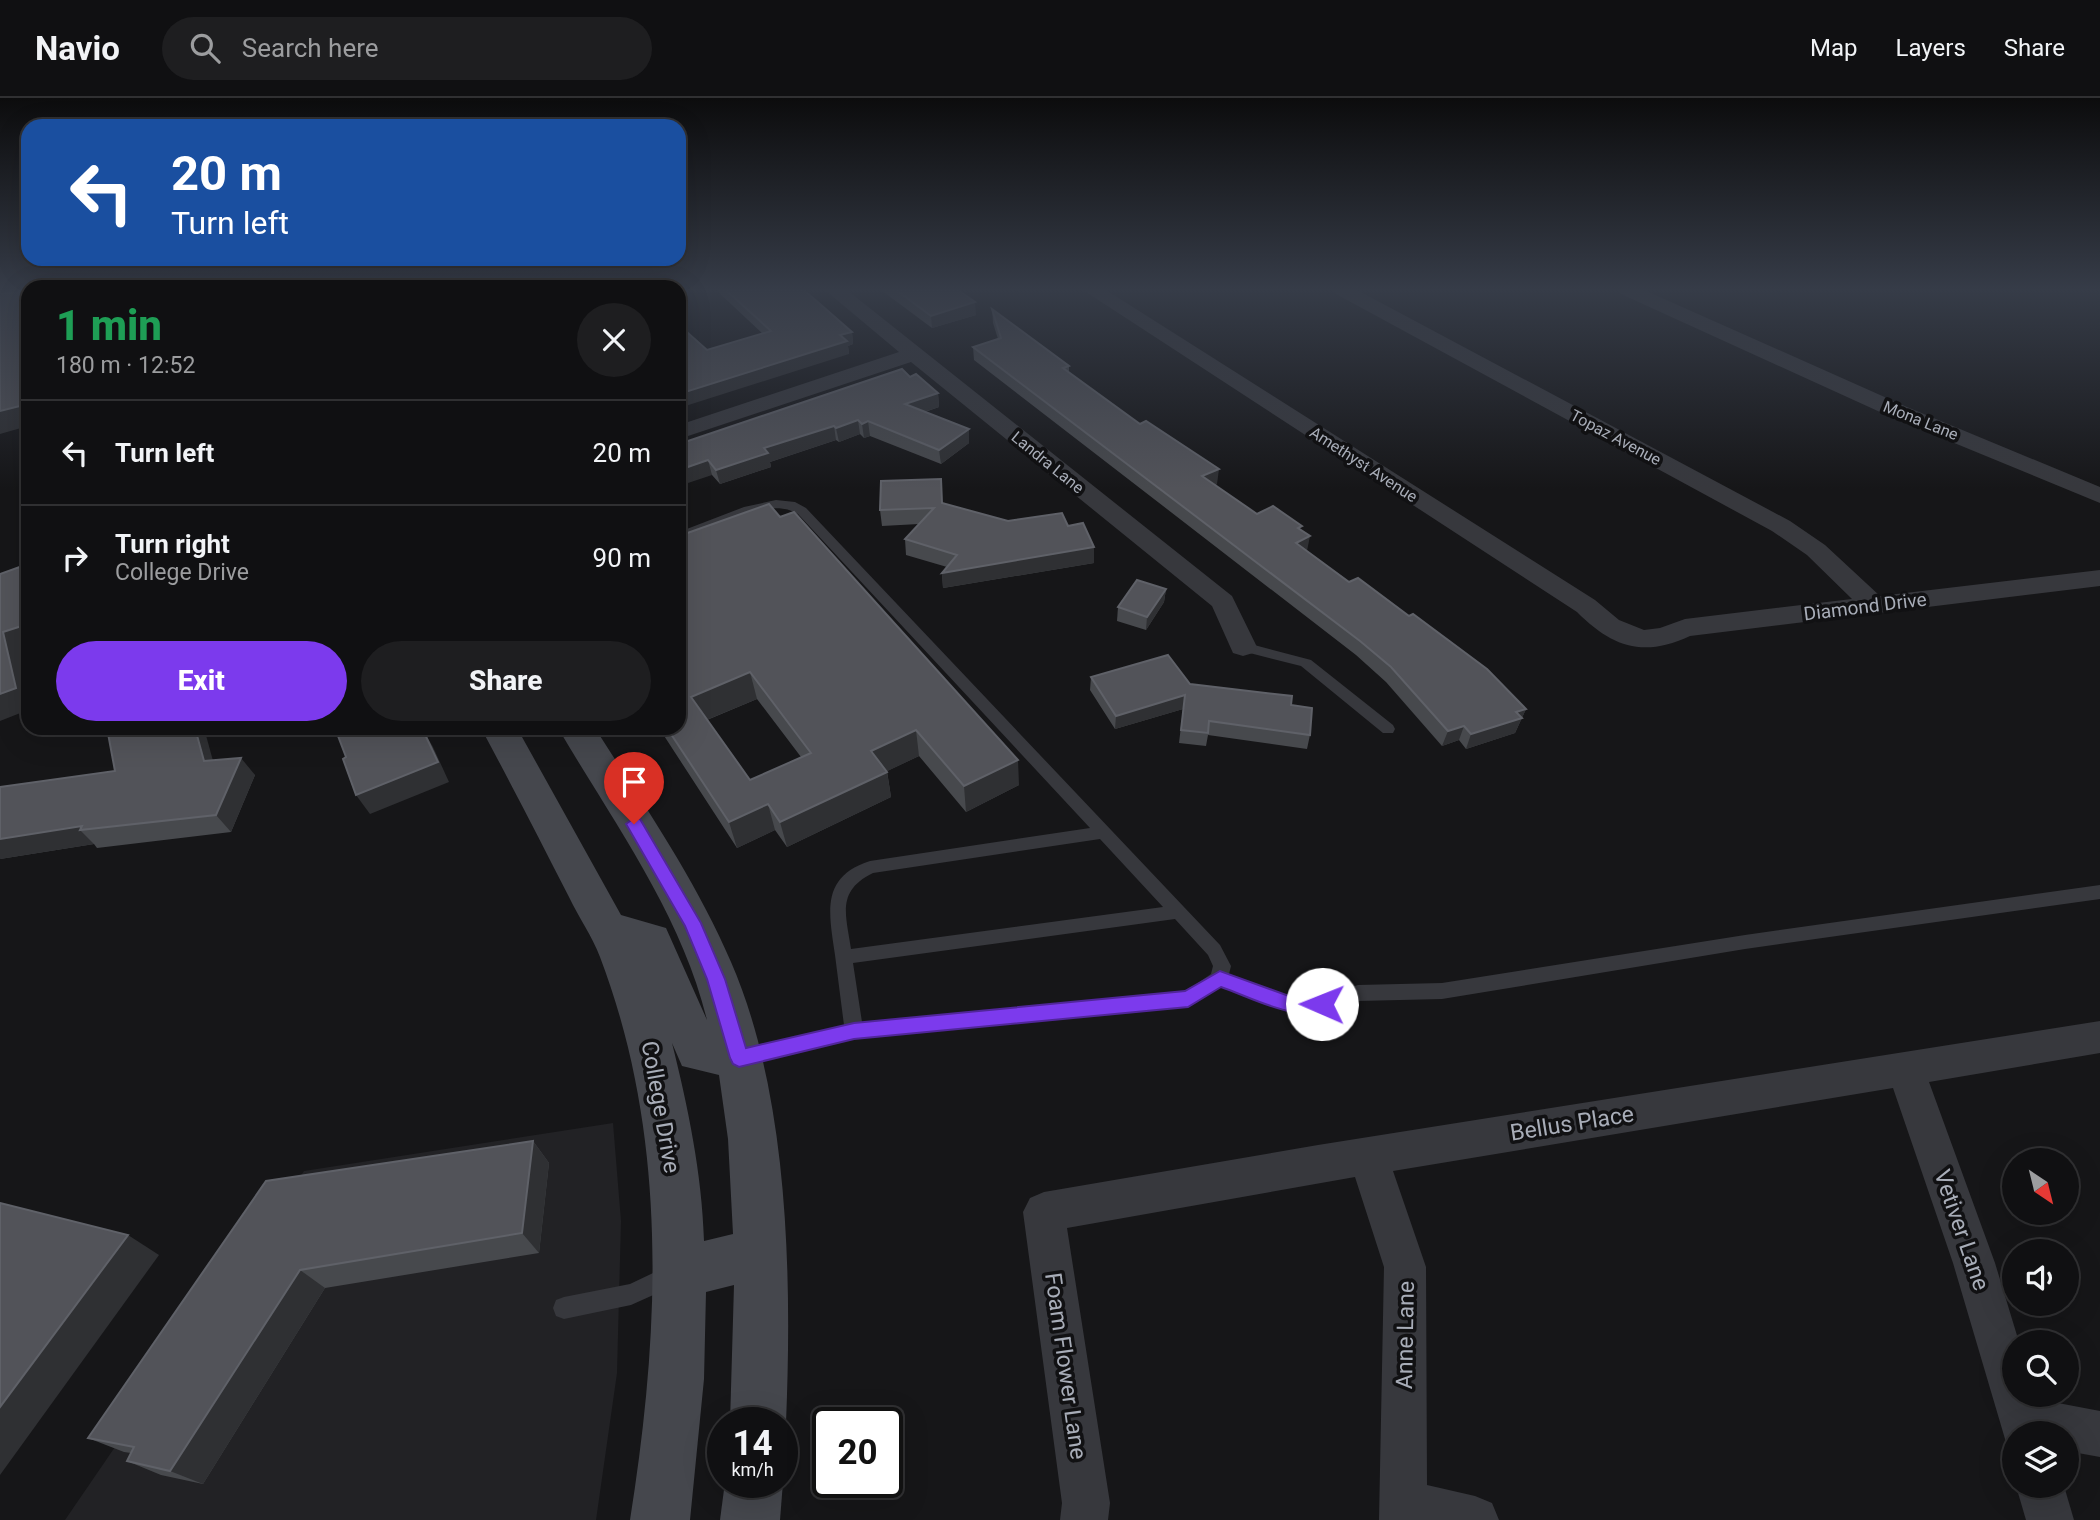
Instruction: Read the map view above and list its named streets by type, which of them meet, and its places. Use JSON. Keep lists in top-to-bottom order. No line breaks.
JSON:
{"streets":{"main road":["College Drive"],"street":["Mona Lane","Topaz Avenue","Landra Lane","Amethyst Avenue","Diamond Drive","Bellus Place","Vetiver Lane","Anne Lane","Foam Flower Lane"]},"crossings":[["Topaz Avenue","Diamond Drive"],["Amethyst Avenue","Diamond Drive"],["Bellus Place","Vetiver Lane"],["Bellus Place","Anne Lane"],["Bellus Place","Foam Flower Lane"]],"north":"bottom right","page":{"header":"Navio","search":"Search here","nav":["Map","Layers","Share"],"turn":["20 m","Turn left"],"heading":["1 min","180 m · 12:52"],"list":[{"name":"Turn left","value":"20 m"},{"name":"Turn right","note":"College Drive","value":"90 m"}],"buttons":["Exit","Share"],"speed":"14 km/h","limit":"20"}}
